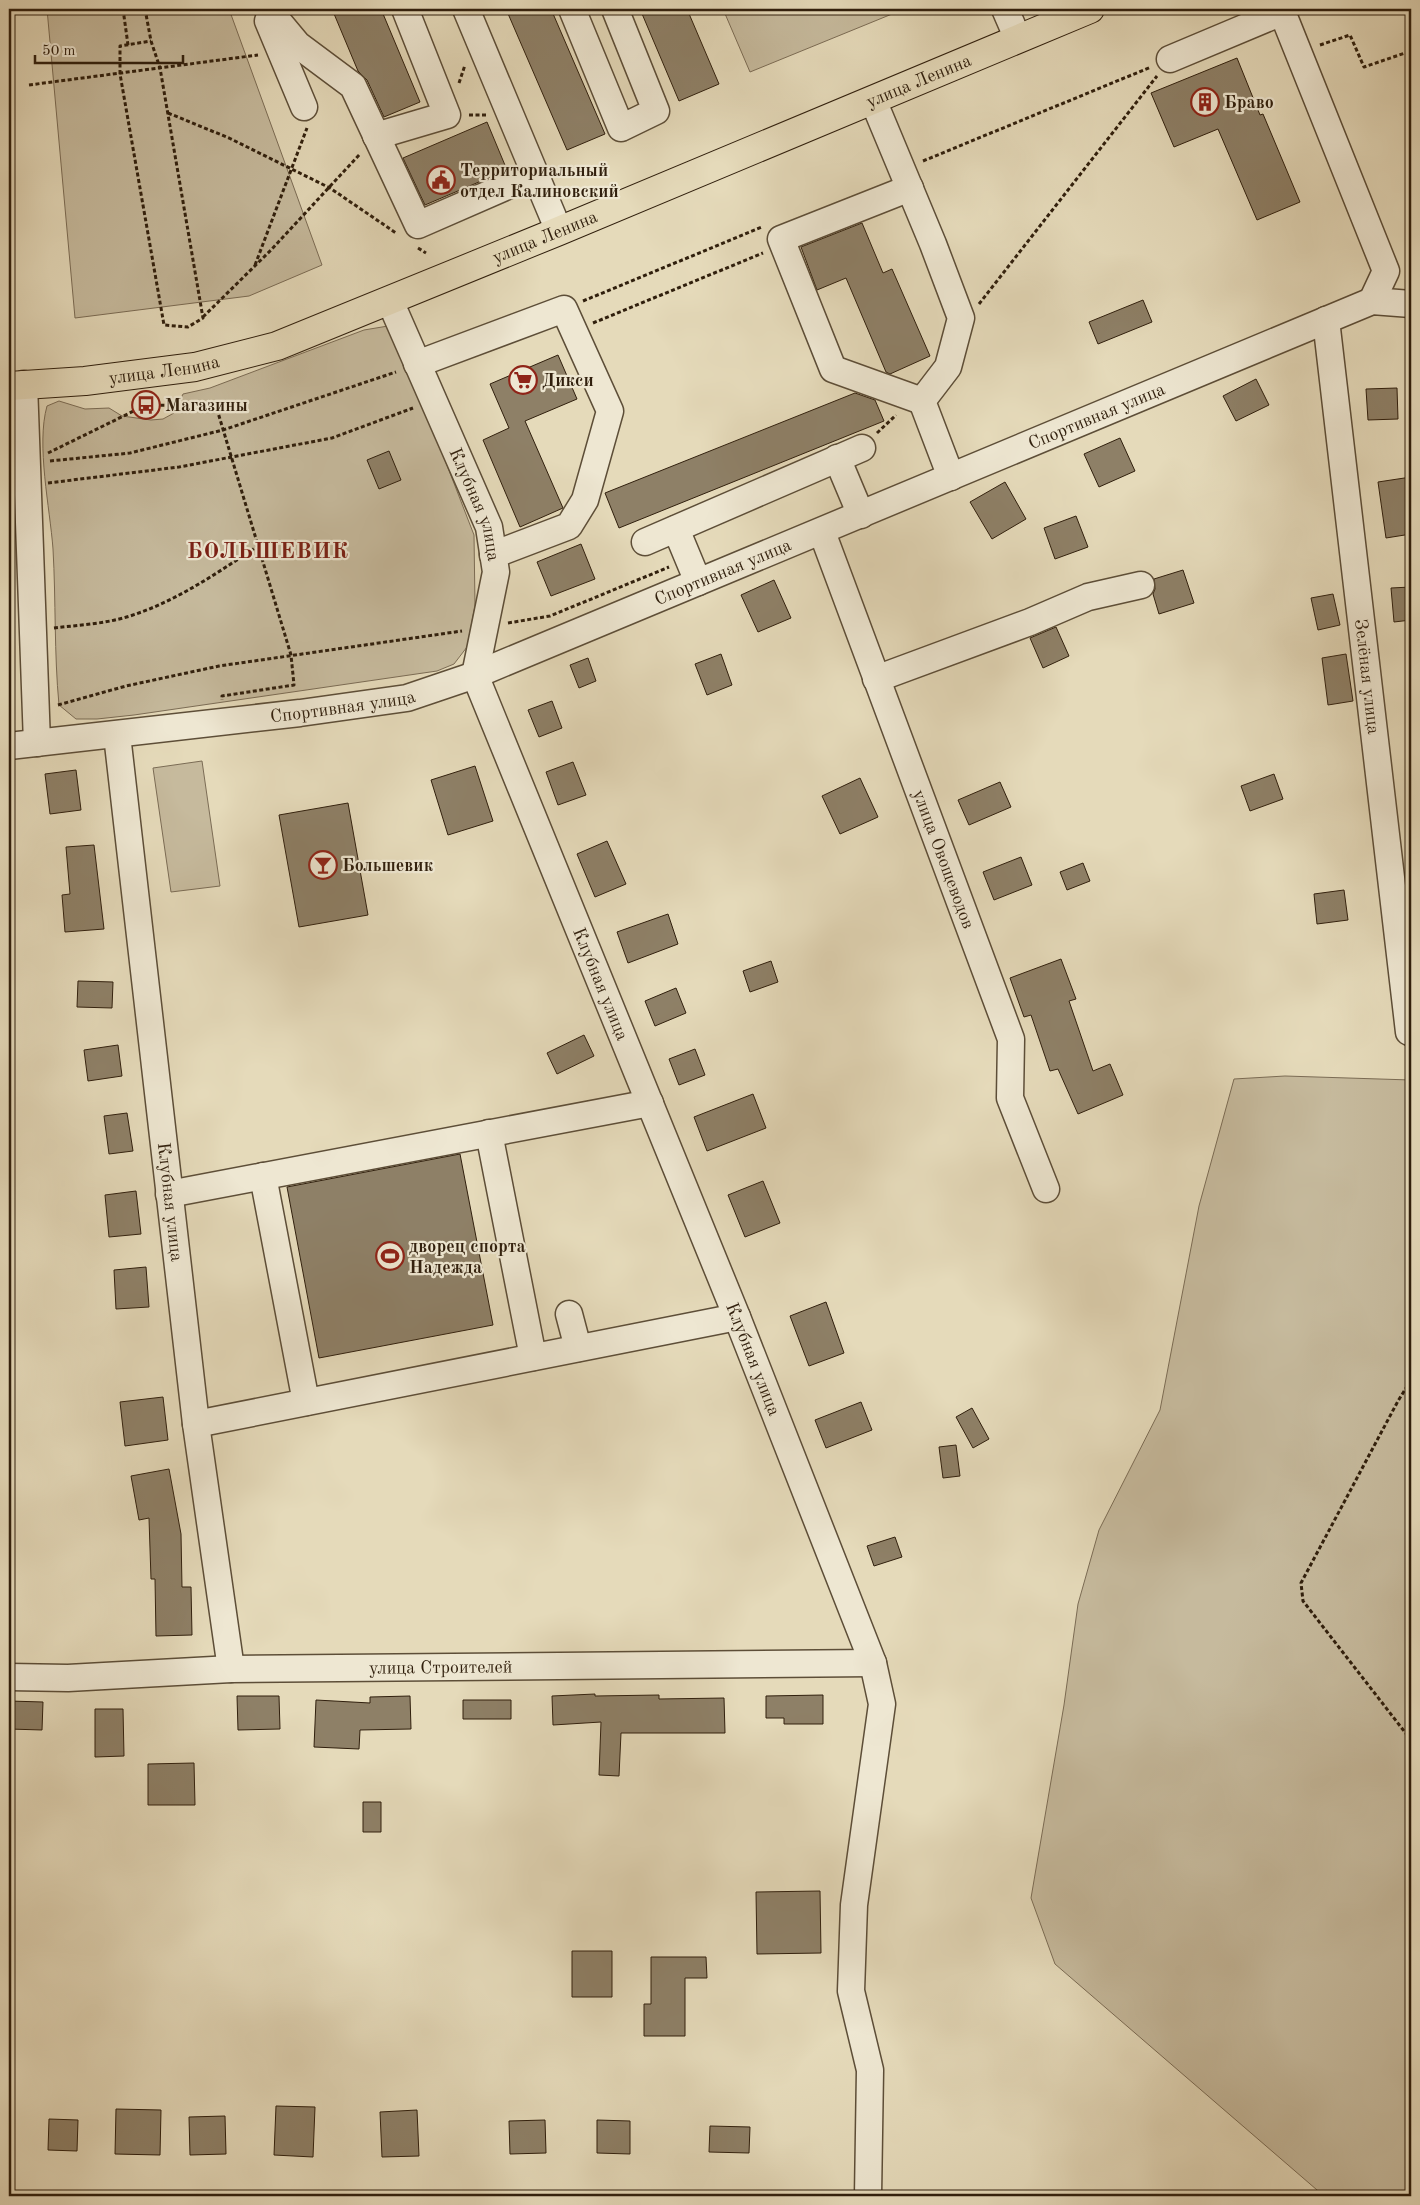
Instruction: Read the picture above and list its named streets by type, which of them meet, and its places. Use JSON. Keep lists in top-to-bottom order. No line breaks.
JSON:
{"streets":{"main road":["улица Ленина"],"street":["Спортивная улица","Клубная улица","Зелёная улица","улица Овощеводов","улица Строителей"]},"crossings":[["улица Ленина","Клубная улица"],["Спортивная улица","Клубная улица"],["Спортивная улица","Зелёная улица"],["Спортивная улица","улица Овощеводов"],["Клубная улица","улица Строителей"]],"districts":["БОЛЬШЕВИК"],"places":{"building":["Браво"],"public building":["Территориальный отдел Калиновский"],"supermarket":["Дикси"],"bus stop":["Магазины"],"bar":["Большевик"],"sports":["дворец спорта Надежда"]},"scale_bar":"50 m"}
